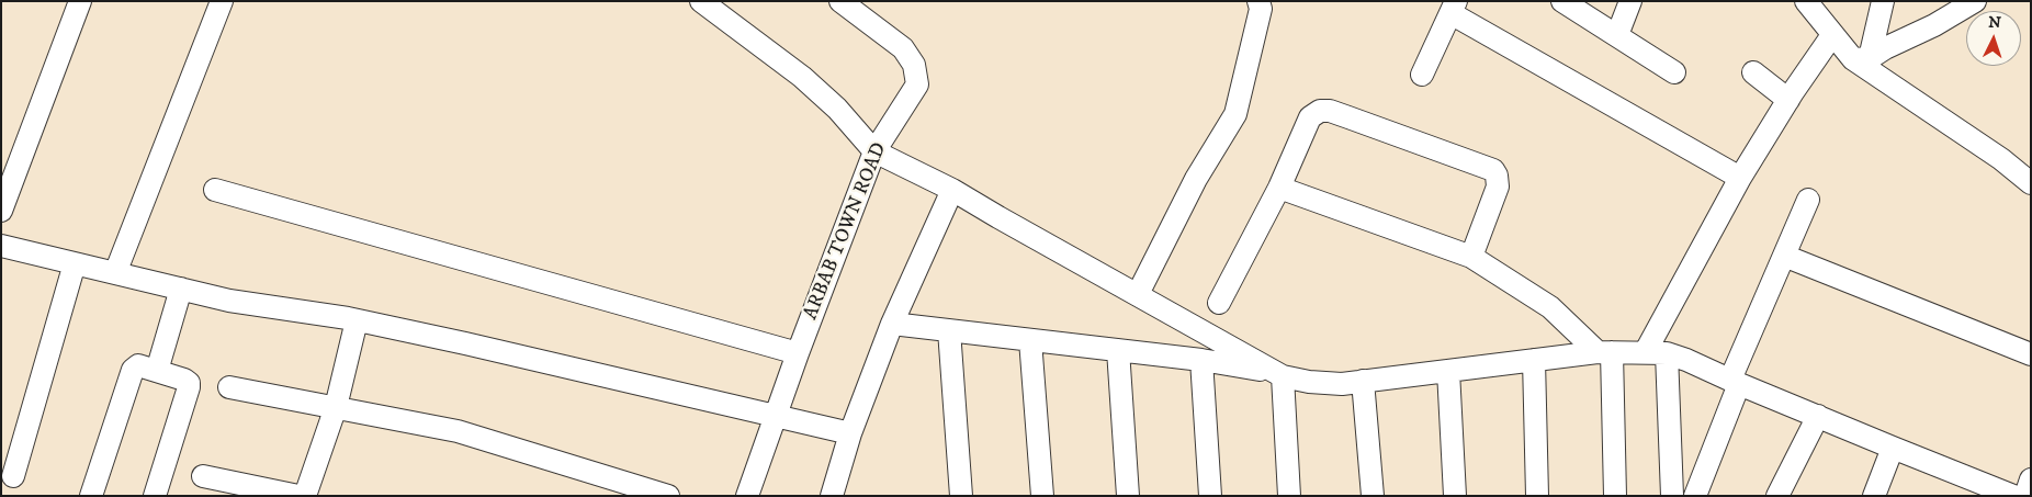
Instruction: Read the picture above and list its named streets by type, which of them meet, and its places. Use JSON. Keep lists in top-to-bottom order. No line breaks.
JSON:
{"streets":{"street":["ARBAB TOWN ROAD"]},"north":"top"}
